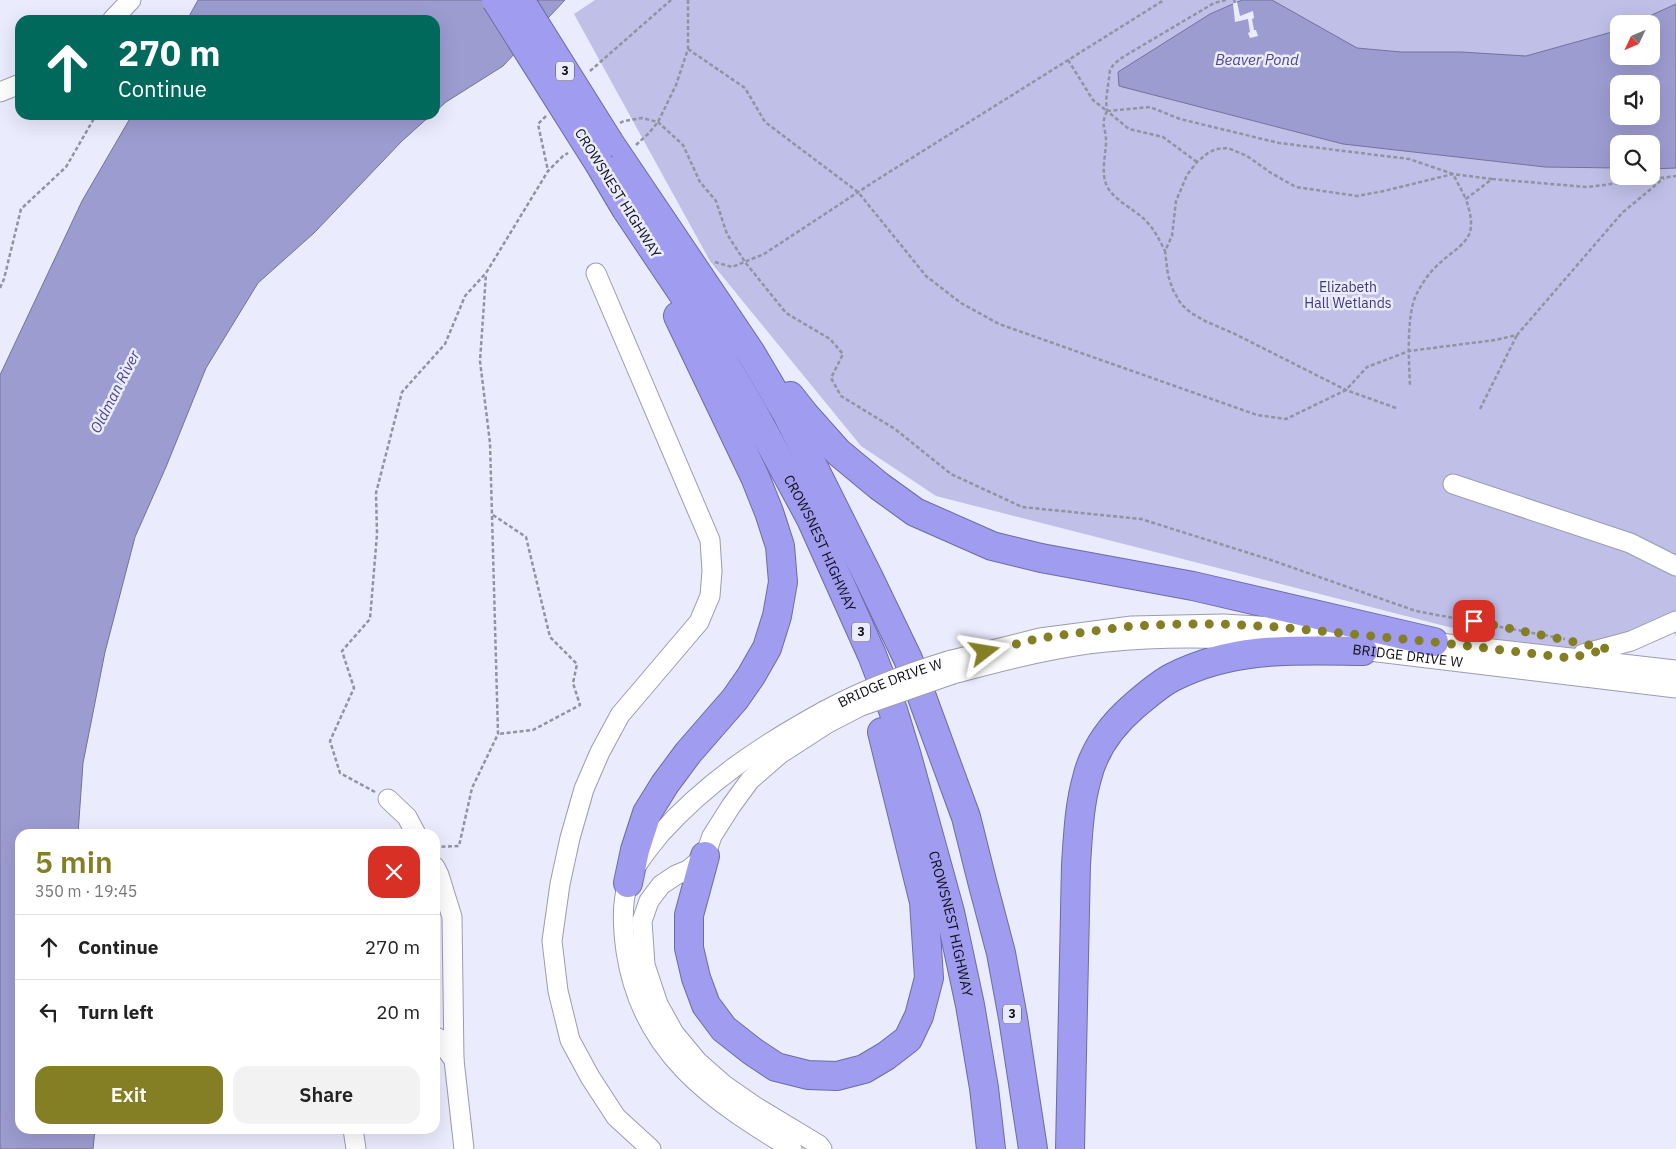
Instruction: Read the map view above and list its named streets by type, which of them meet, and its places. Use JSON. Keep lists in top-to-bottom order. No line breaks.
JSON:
{"streets":{"highway":["3","CROWSNEST HIGHWAY"],"street":["BRIDGE DRIVE W"]},"crossings":[["3","CROWSNEST HIGHWAY"]],"water":["Beaver Pond","Oldman River"],"parks":["Elizabeth Hall Wetlands"],"north":"bottom left","page":{"turn":["270 m","Continue"],"heading":["5 min","350 m · 19:45"],"list":[{"name":"Continue","value":"270 m"},{"name":"Turn left","value":"20 m"}],"buttons":["Exit","Share"]}}
